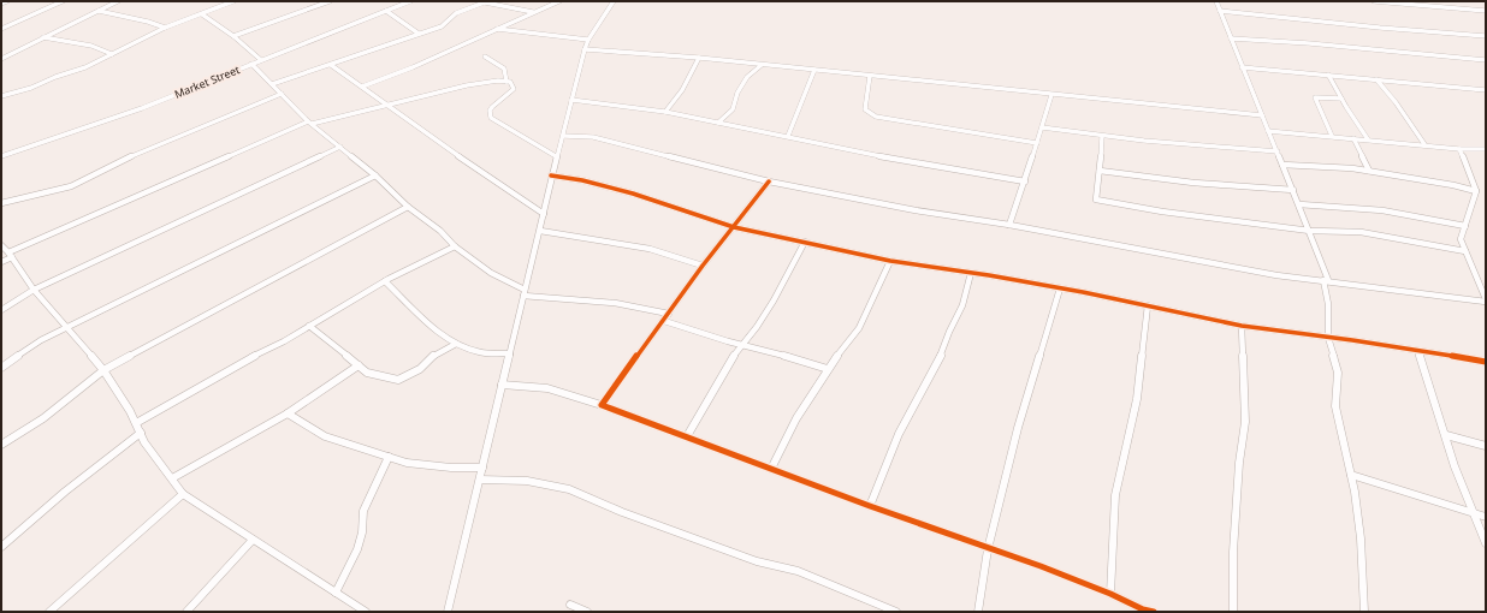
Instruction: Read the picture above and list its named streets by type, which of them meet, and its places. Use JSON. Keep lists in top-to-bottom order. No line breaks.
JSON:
{"streets":{"street":["Market Street"]}}
